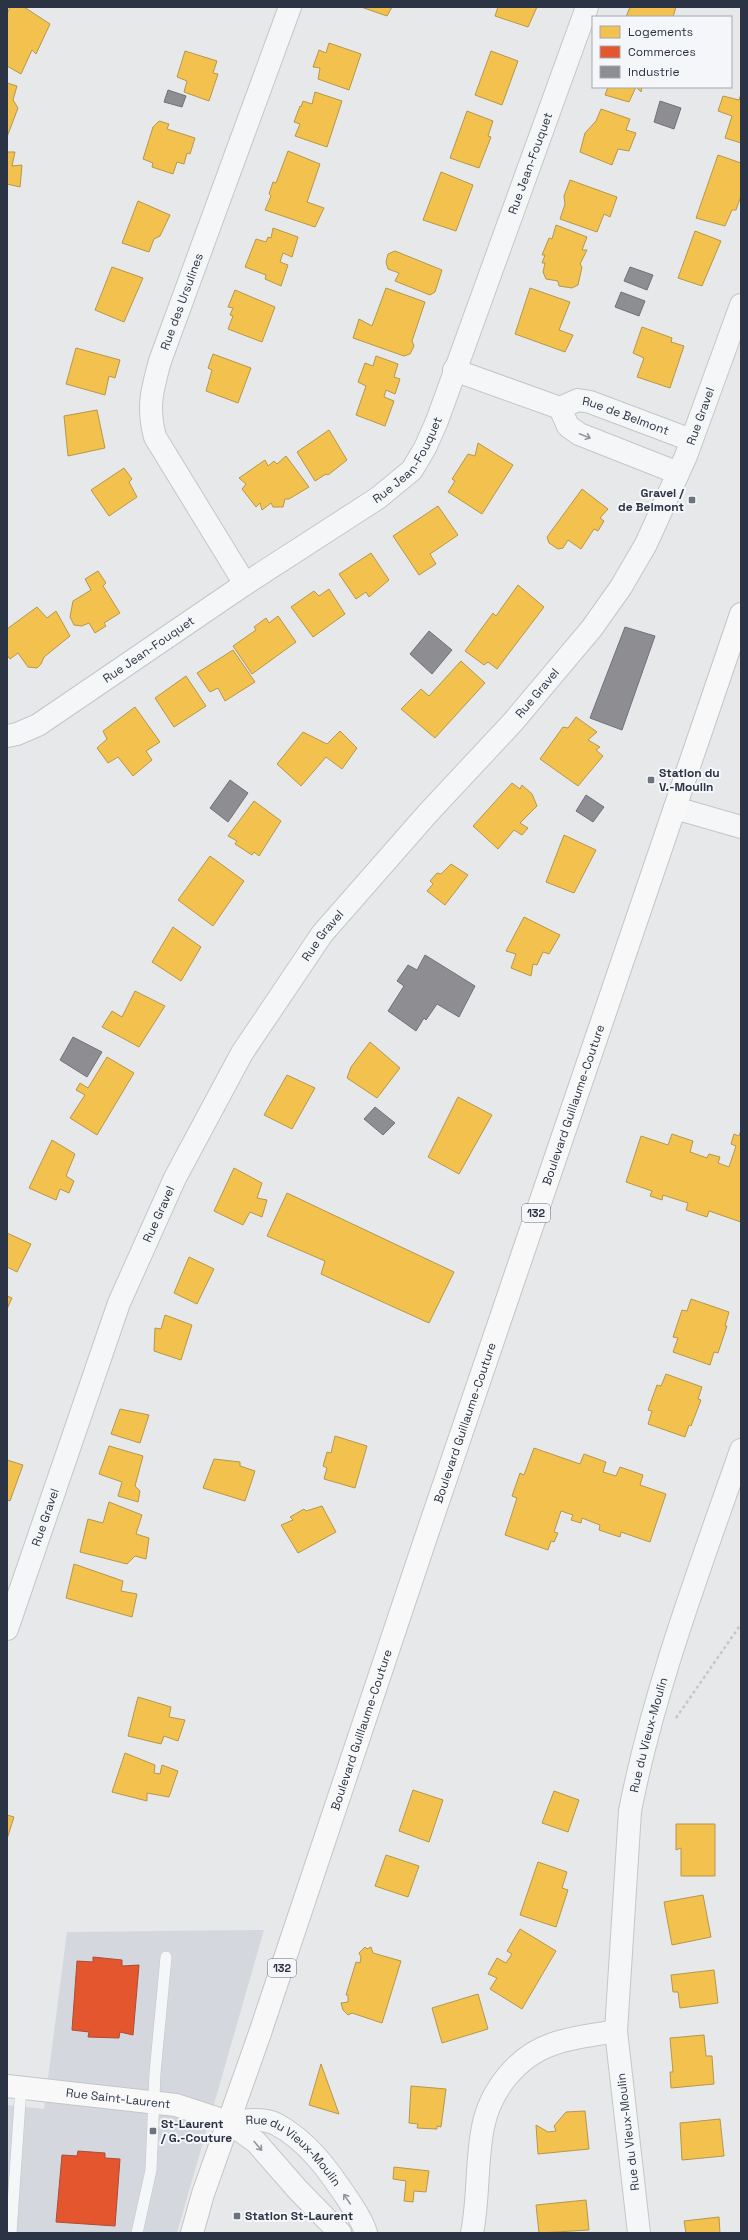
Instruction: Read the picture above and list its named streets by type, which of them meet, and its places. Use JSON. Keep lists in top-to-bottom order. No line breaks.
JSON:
{"streets":{"main road":["Boulevard Guillaume-Couture","132","Rue Saint-Laurent"],"street":["Rue Jean-Fouquet","Rue des Ursulines","Rue Gravel","Rue de Belmont","Rue du Vieux-Moulin"]},"crossings":[["Rue Jean-Fouquet","Rue des Ursulines"],["Rue Gravel","Rue de Belmont"],["Boulevard Guillaume-Couture","Rue du Vieux-Moulin"],["Boulevard Guillaume-Couture","Rue Saint-Laurent"],["Rue du Vieux-Moulin","Rue Saint-Laurent"]],"places":{"transit":["Gravel / de Belmont","Station du V.-Moulin","St-Laurent / G.-Couture","Station St-Laurent"]},"legend":["Logements","Commerces","Industrie"]}
